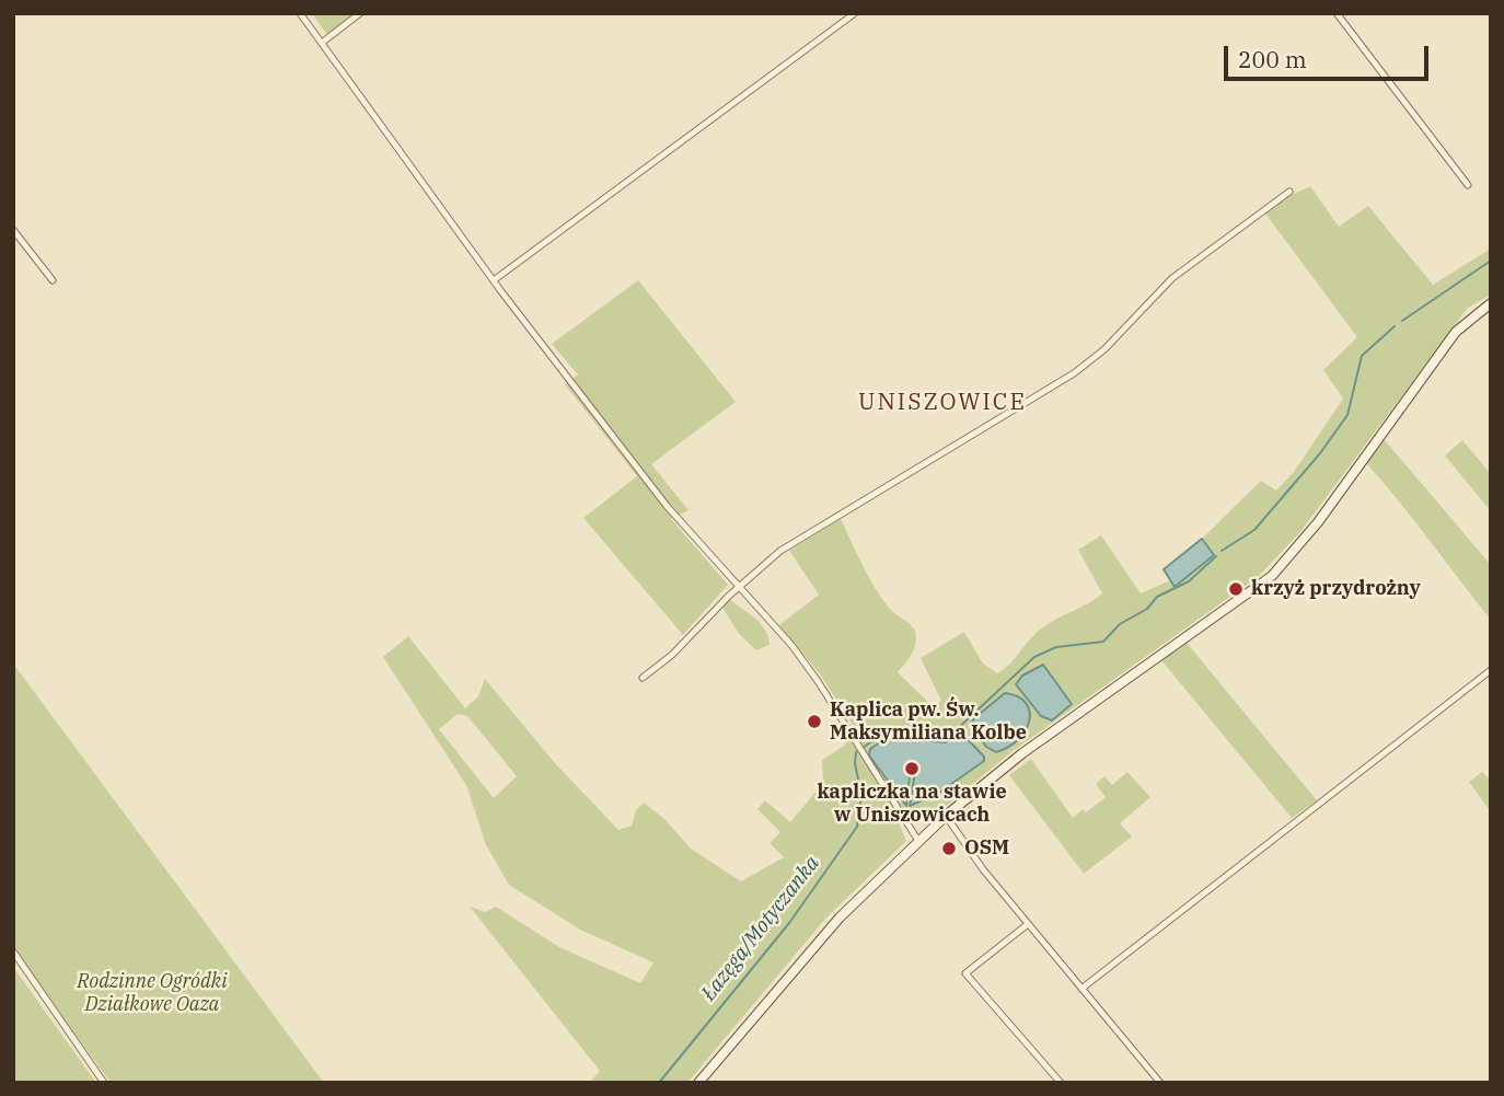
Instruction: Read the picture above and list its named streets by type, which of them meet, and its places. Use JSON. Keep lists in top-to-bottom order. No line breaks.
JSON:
{"districts":["UNISZOWICE"],"water":["Łazęga/Motyczanka"],"parks":["Rodzinne Ogródki Działkowe Oaza"],"places":["krzyż przydrożny","Kaplica pw. Św. Maksymiliana Kolbe","kapliczka na stawie w Uniszowicach","OSM"],"scale_bar":"200 m"}
